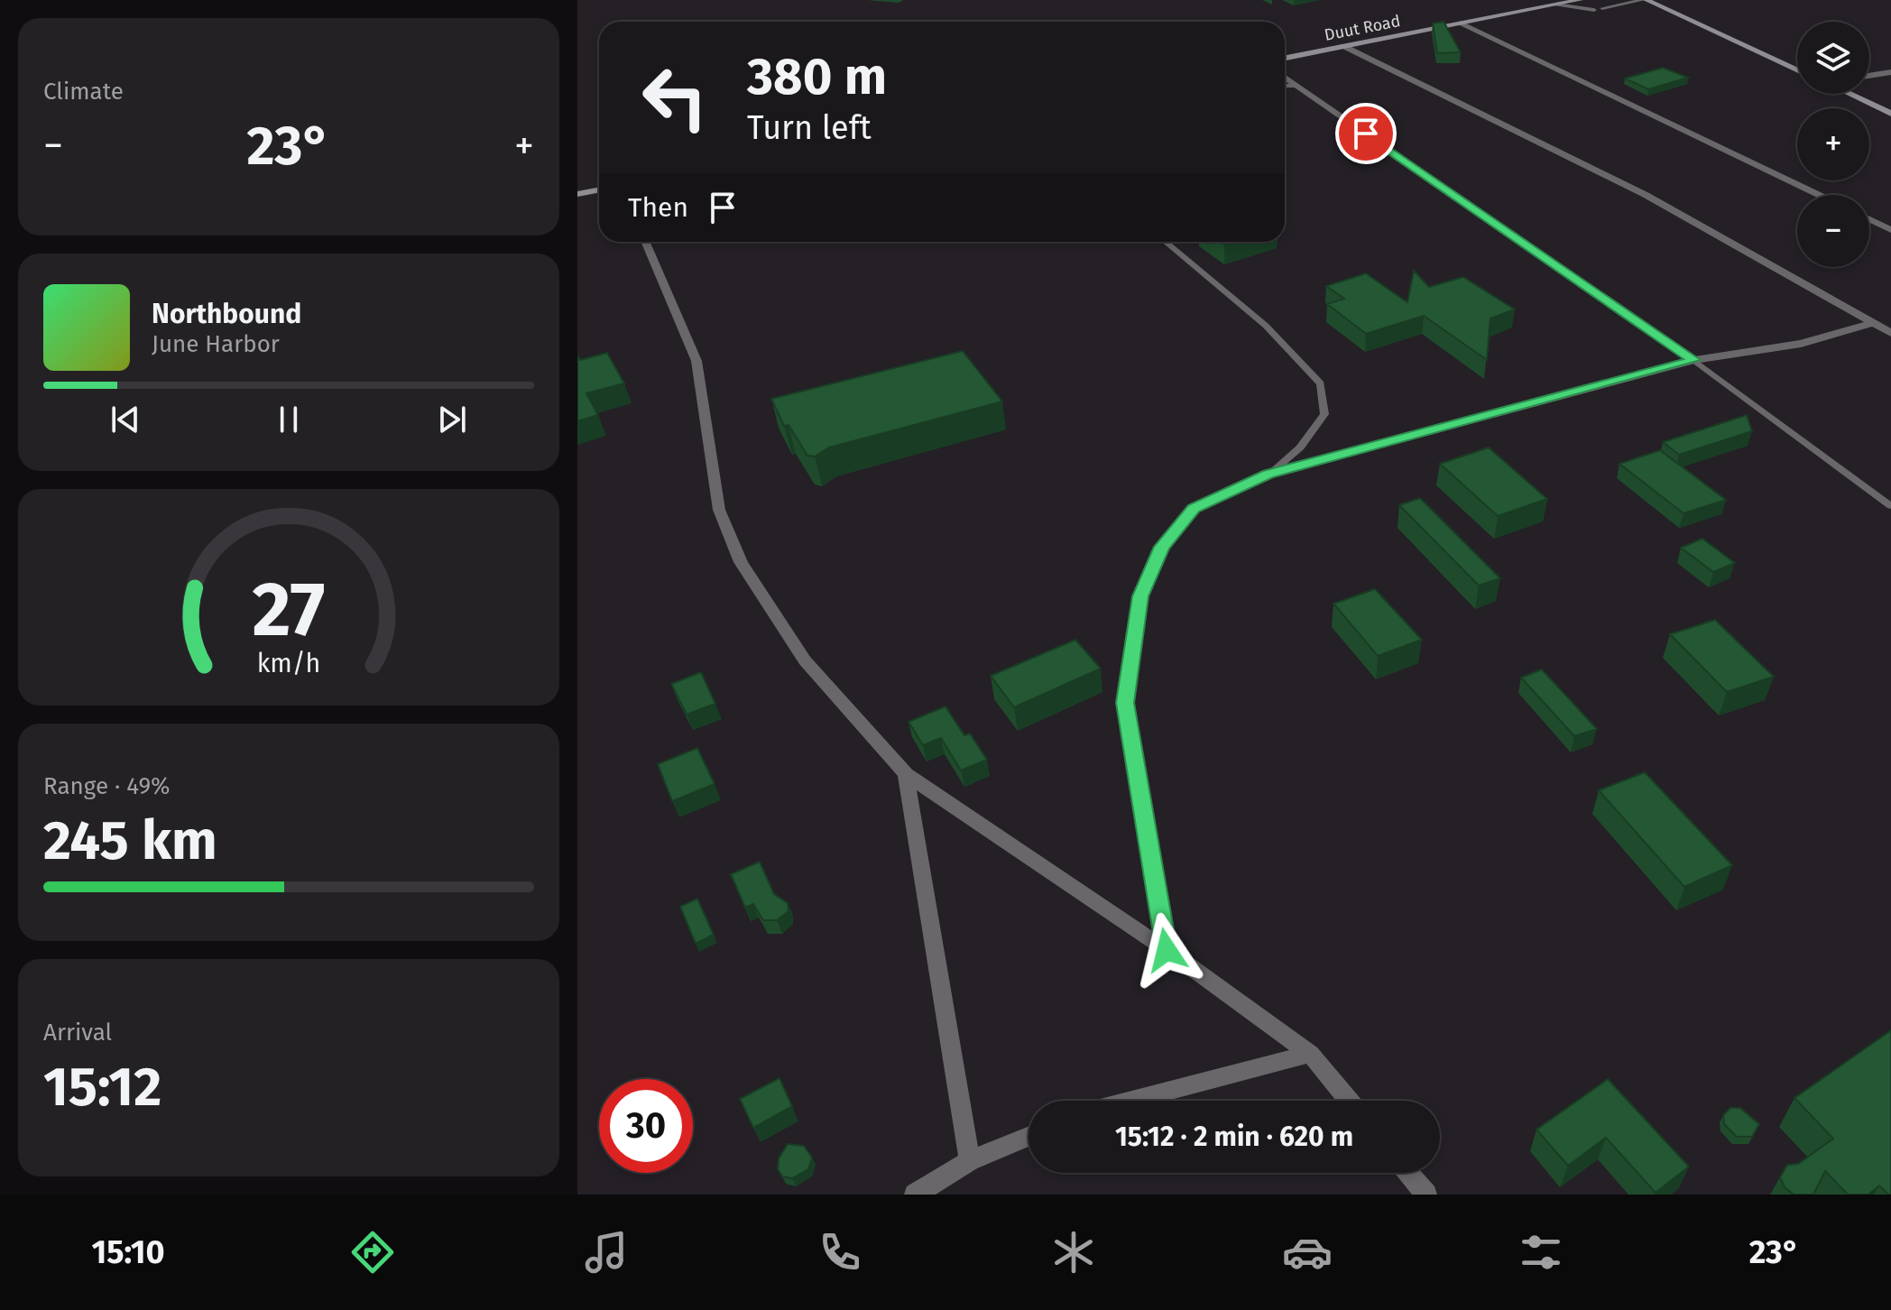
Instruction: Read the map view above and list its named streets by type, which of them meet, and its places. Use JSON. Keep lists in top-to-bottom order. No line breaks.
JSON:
{"streets":{"main road":["Duut Road"]},"page":{"tile":["Climate",["Range · 49%","245 km"],["Arrival","15:12"]],"map_buttons":["+","−"],"turn":["380 m","Turn left"],"heat":["−","23°","+"],"then":"Then","song":["Northbound","June Harbor"],"limit":"30","trip":"15:12 · 2 min · 620 m","tabs":["15:10","23°"],"gauge":["27","km/h"]}}
